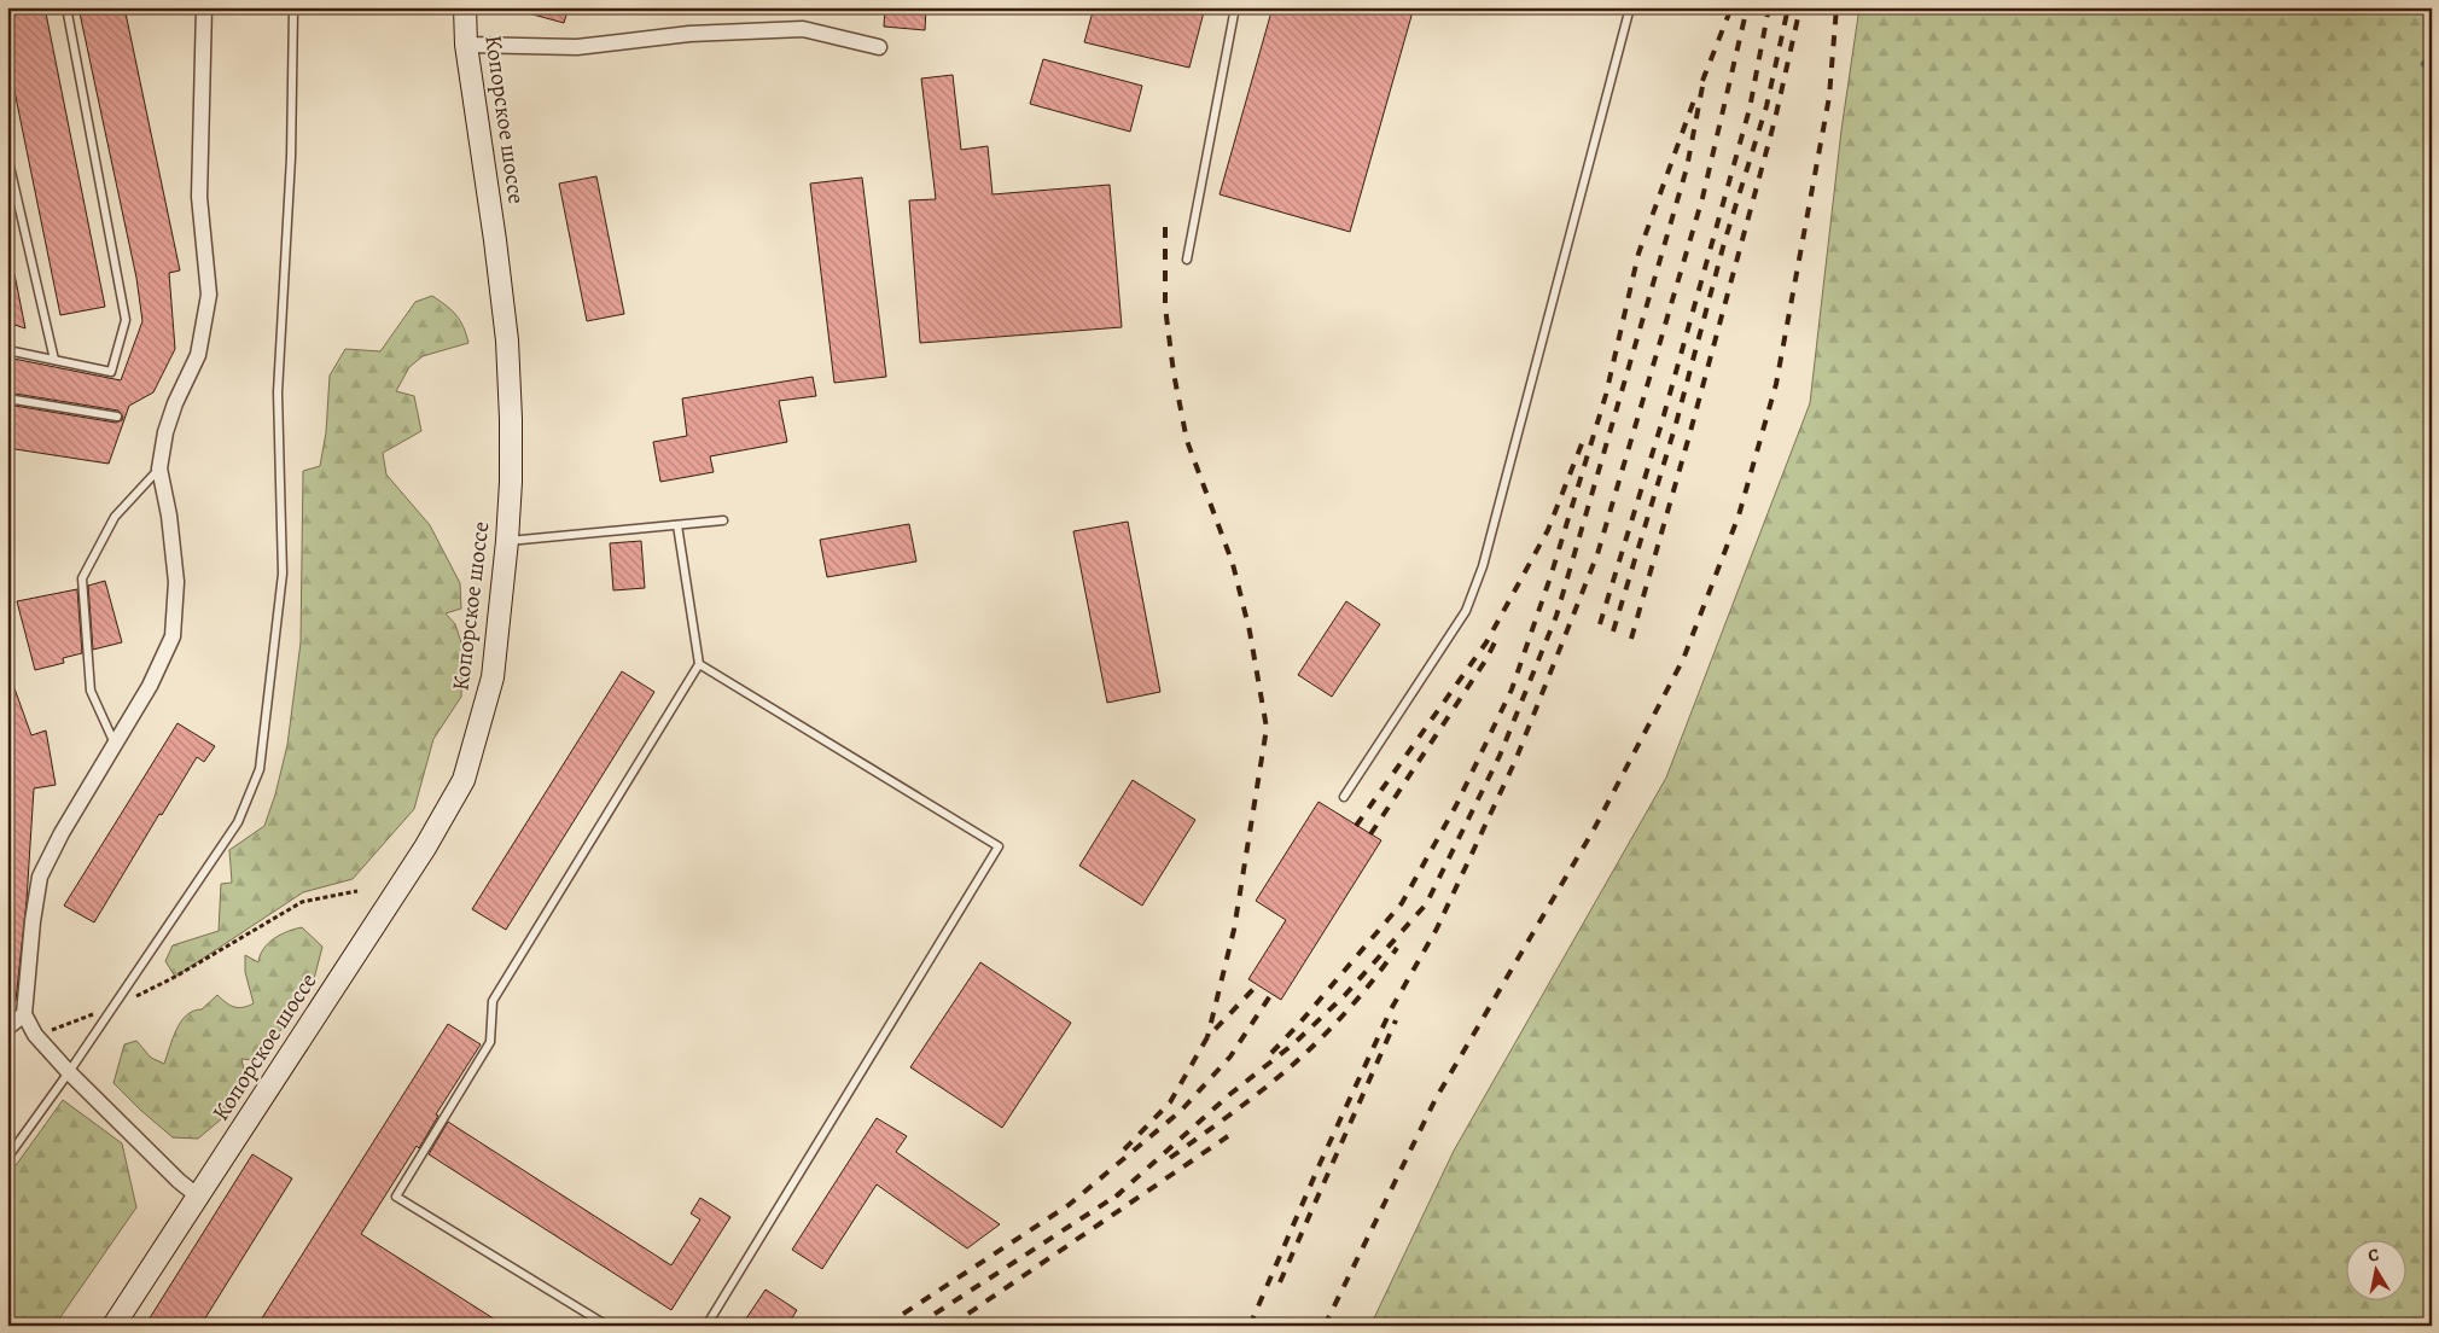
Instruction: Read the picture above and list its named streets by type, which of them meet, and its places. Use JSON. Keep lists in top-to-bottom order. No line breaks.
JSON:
{"streets":{"main road":["Копорское шоссе"]},"north":"top"}
